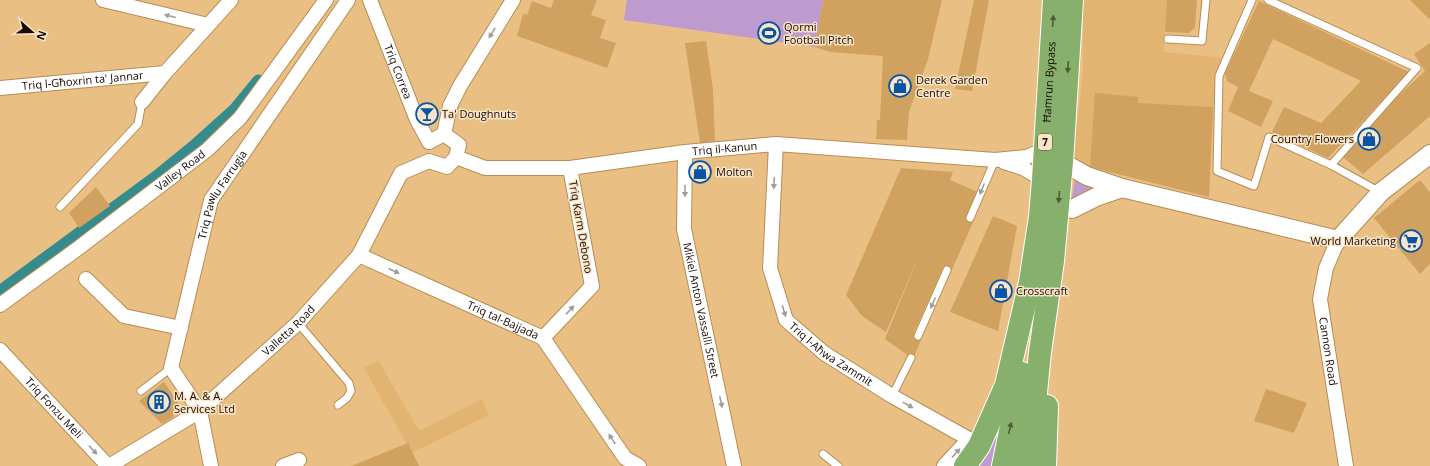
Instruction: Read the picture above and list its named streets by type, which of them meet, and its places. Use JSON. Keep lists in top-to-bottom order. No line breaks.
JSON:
{"streets":{"highway":["Ħamrun Bypass","7"],"street":["Triq Correa","Triq l-Għoxrin ta' Jannar","Triq il-Kanun","Valley Road","Triq Pawlu Farrugia","Triq Karm Debono","Mikiel Anton Vassalli Street","Triq tal-Bajjada","Valletta Road","Cannon Road","Triq l-Aħwa Zammit","Triq Fonzu Meli"]},"crossings":[["Triq Correa","Triq il-Kanun"],["Triq Correa","Valletta Road"],["Ħamrun Bypass","Triq il-Kanun"],["Triq il-Kanun","Triq Karm Debono"],["Triq il-Kanun","Mikiel Anton Vassalli Street"],["Triq il-Kanun","Valletta Road"],["Triq il-Kanun","Triq l-Aħwa Zammit"],["Triq Karm Debono","Triq tal-Bajjada"],["Triq tal-Bajjada","Valletta Road"],["Valletta Road","Triq Fonzu Meli"]],"one_way":["Triq Karm Debono","Mikiel Anton Vassalli Street","Triq l-Aħwa Zammit"],"places":{"sports":["Qormi Football Pitch"],"shop":["Derek Garden Centre","Country Flowers","Molton","Crosscraft"],"bar":["Ta' Doughnuts"],"supermarket":["World Marketing"],"building":["M. A. & A. Services Ltd"]},"north":"right"}
